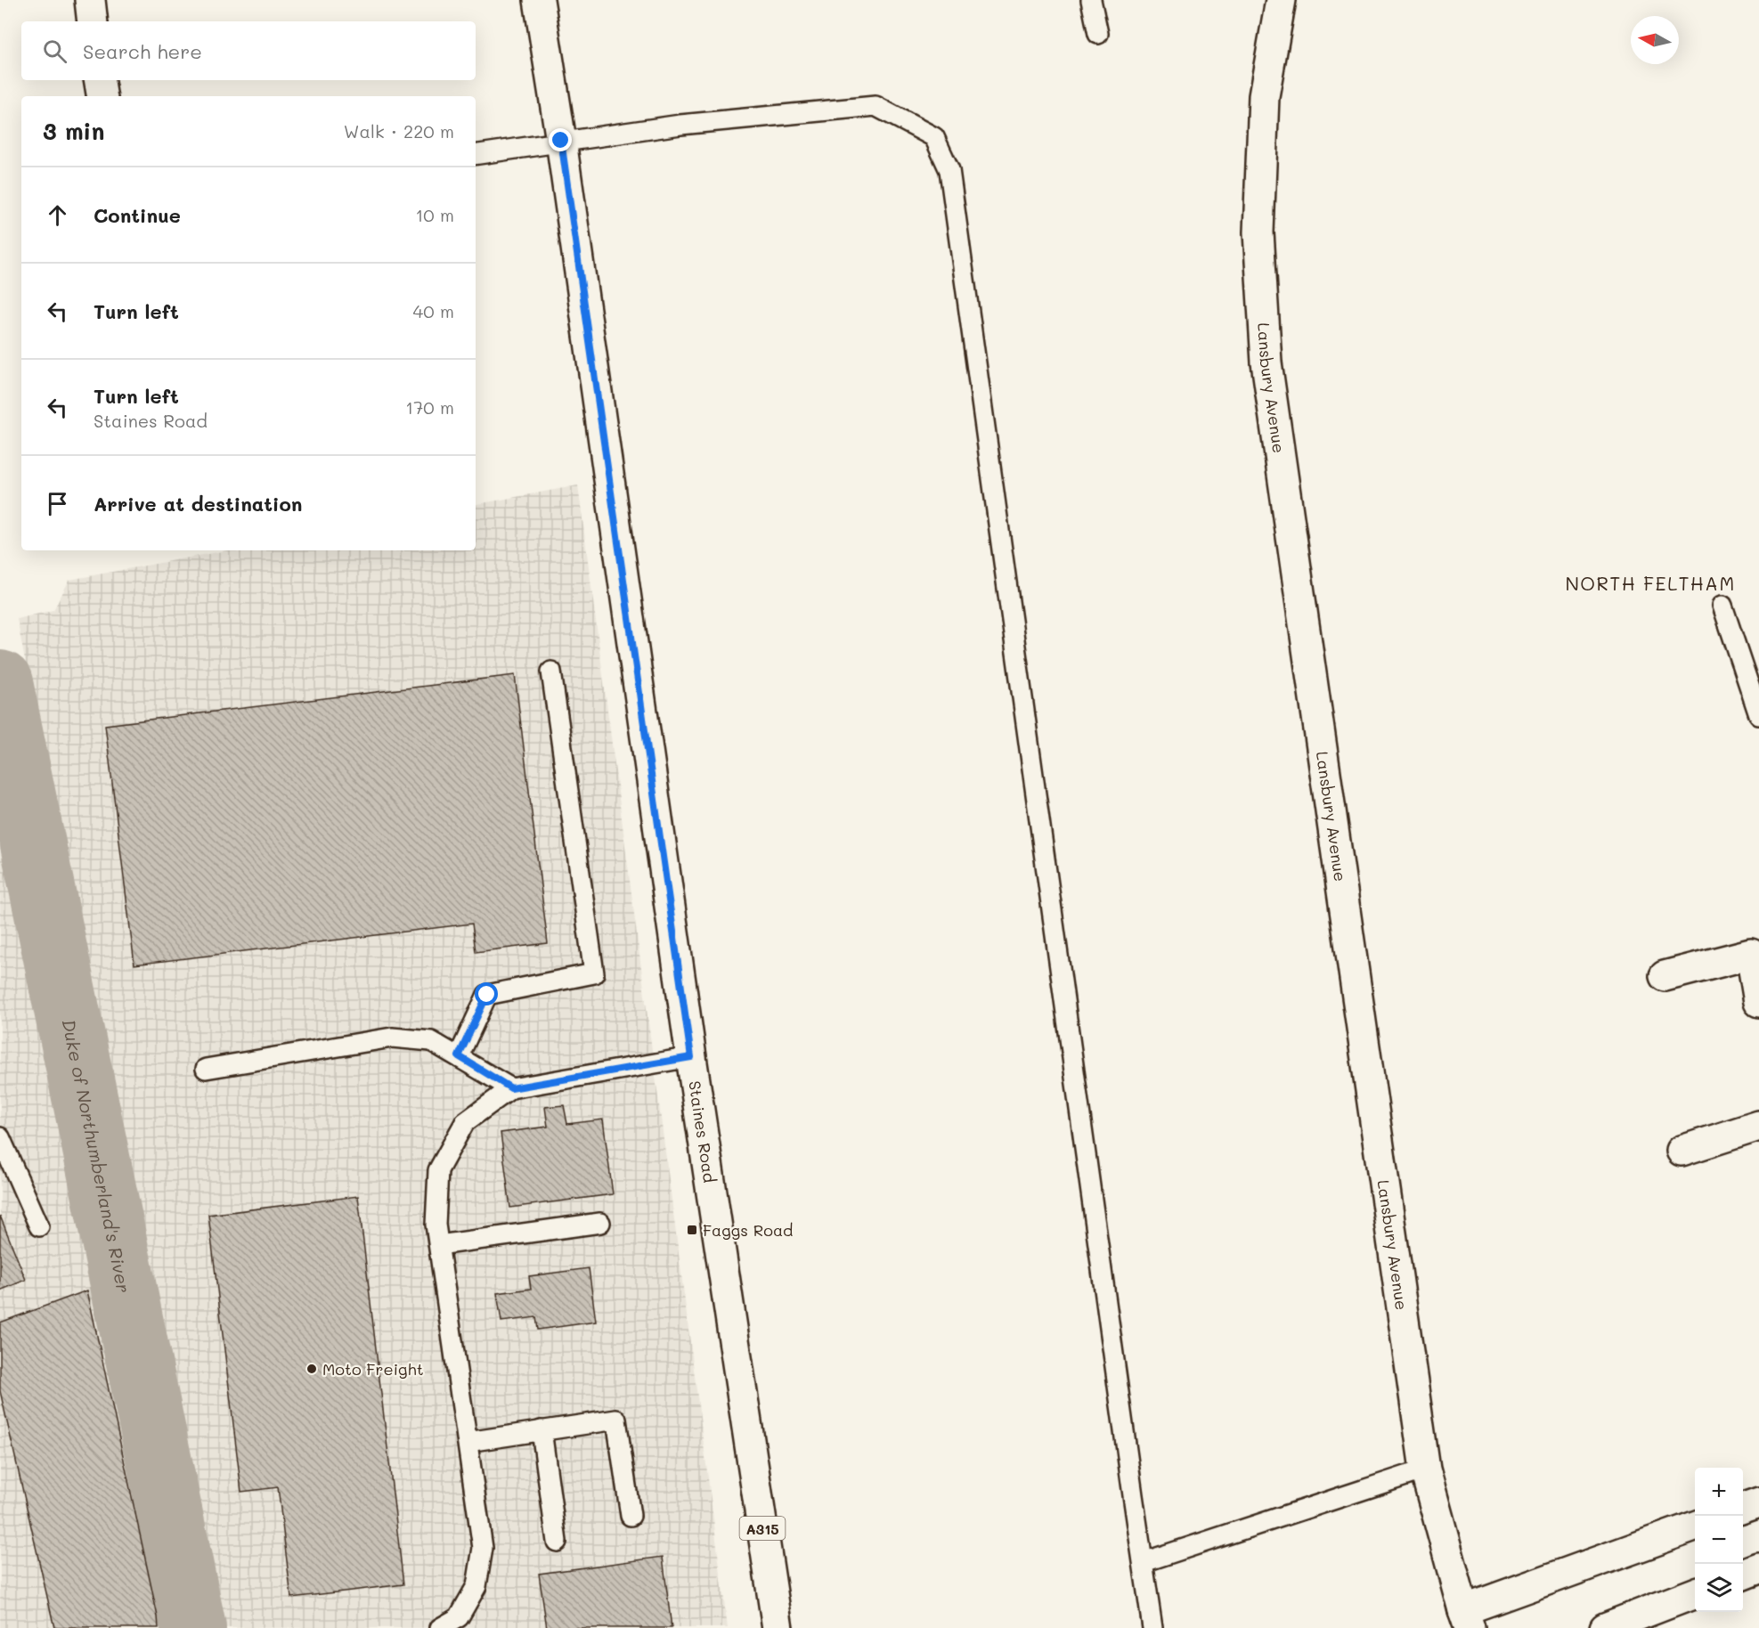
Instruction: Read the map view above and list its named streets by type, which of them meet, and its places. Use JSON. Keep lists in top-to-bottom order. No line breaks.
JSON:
{"streets":{"street":["Lansbury Avenue","Staines Road","A315"]},"districts":["NORTH FELTHAM"],"water":["Duke of Northumberland's River"],"places":{"transit":["Faggs Road"],"other":["Moto Freight"]},"north":"left","page":{"search":"Search here","heading":["3 min","Walk · 220 m"],"list":[["Continue","10 m"],["Turn left","40 m"],["Turn left","Staines Road","170 m"],"Arrive at destination"],"map_buttons":["+","−"]}}
